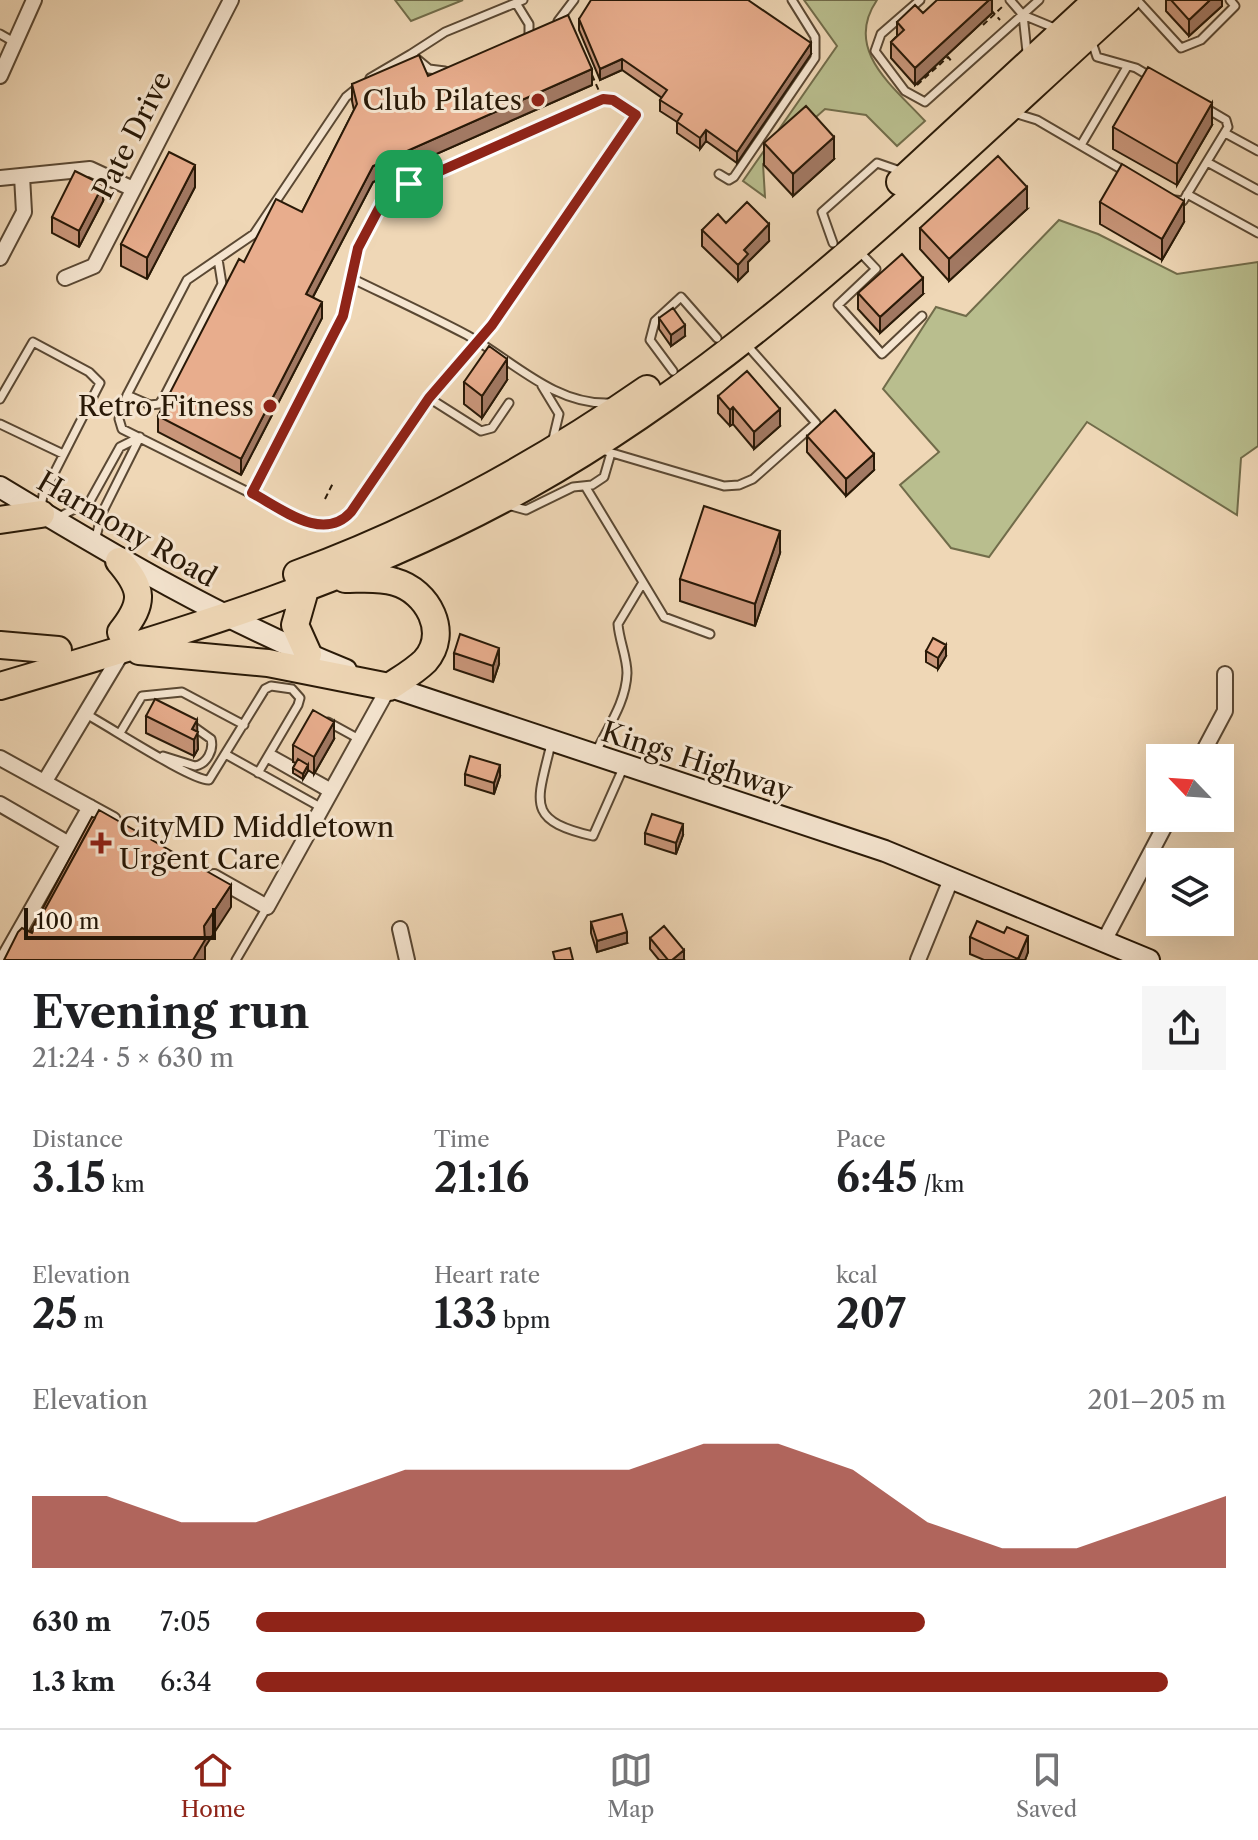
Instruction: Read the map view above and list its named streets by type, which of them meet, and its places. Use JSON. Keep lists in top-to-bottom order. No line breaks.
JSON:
{"streets":{"street":["Pate Drive","Harmony Road","Kings Highway"]},"crossings":[["Harmony Road","Kings Highway"]],"places":{"other":["Club Pilates","Retro Fitness"],"health":["CityMD Middletown Urgent Care"]},"scale_bar":"100 m","north":"top left","page":{"scale":"100 m","heading":["Evening run","21:24 · 5 × 630 m"],"stats":[["Distance","3.15 km"],["Time","21:16"],["Pace","6:45 /km"],["Elevation","25 m"],["Heart rate","133 bpm"],["kcal","207"]],"chart":["Elevation","201–205 m"],"list":[{"name":"630 m","note":"7:05"},{"name":"1.3 km","note":"6:34"}],"tabs":["Home","Map","Saved"]}}
